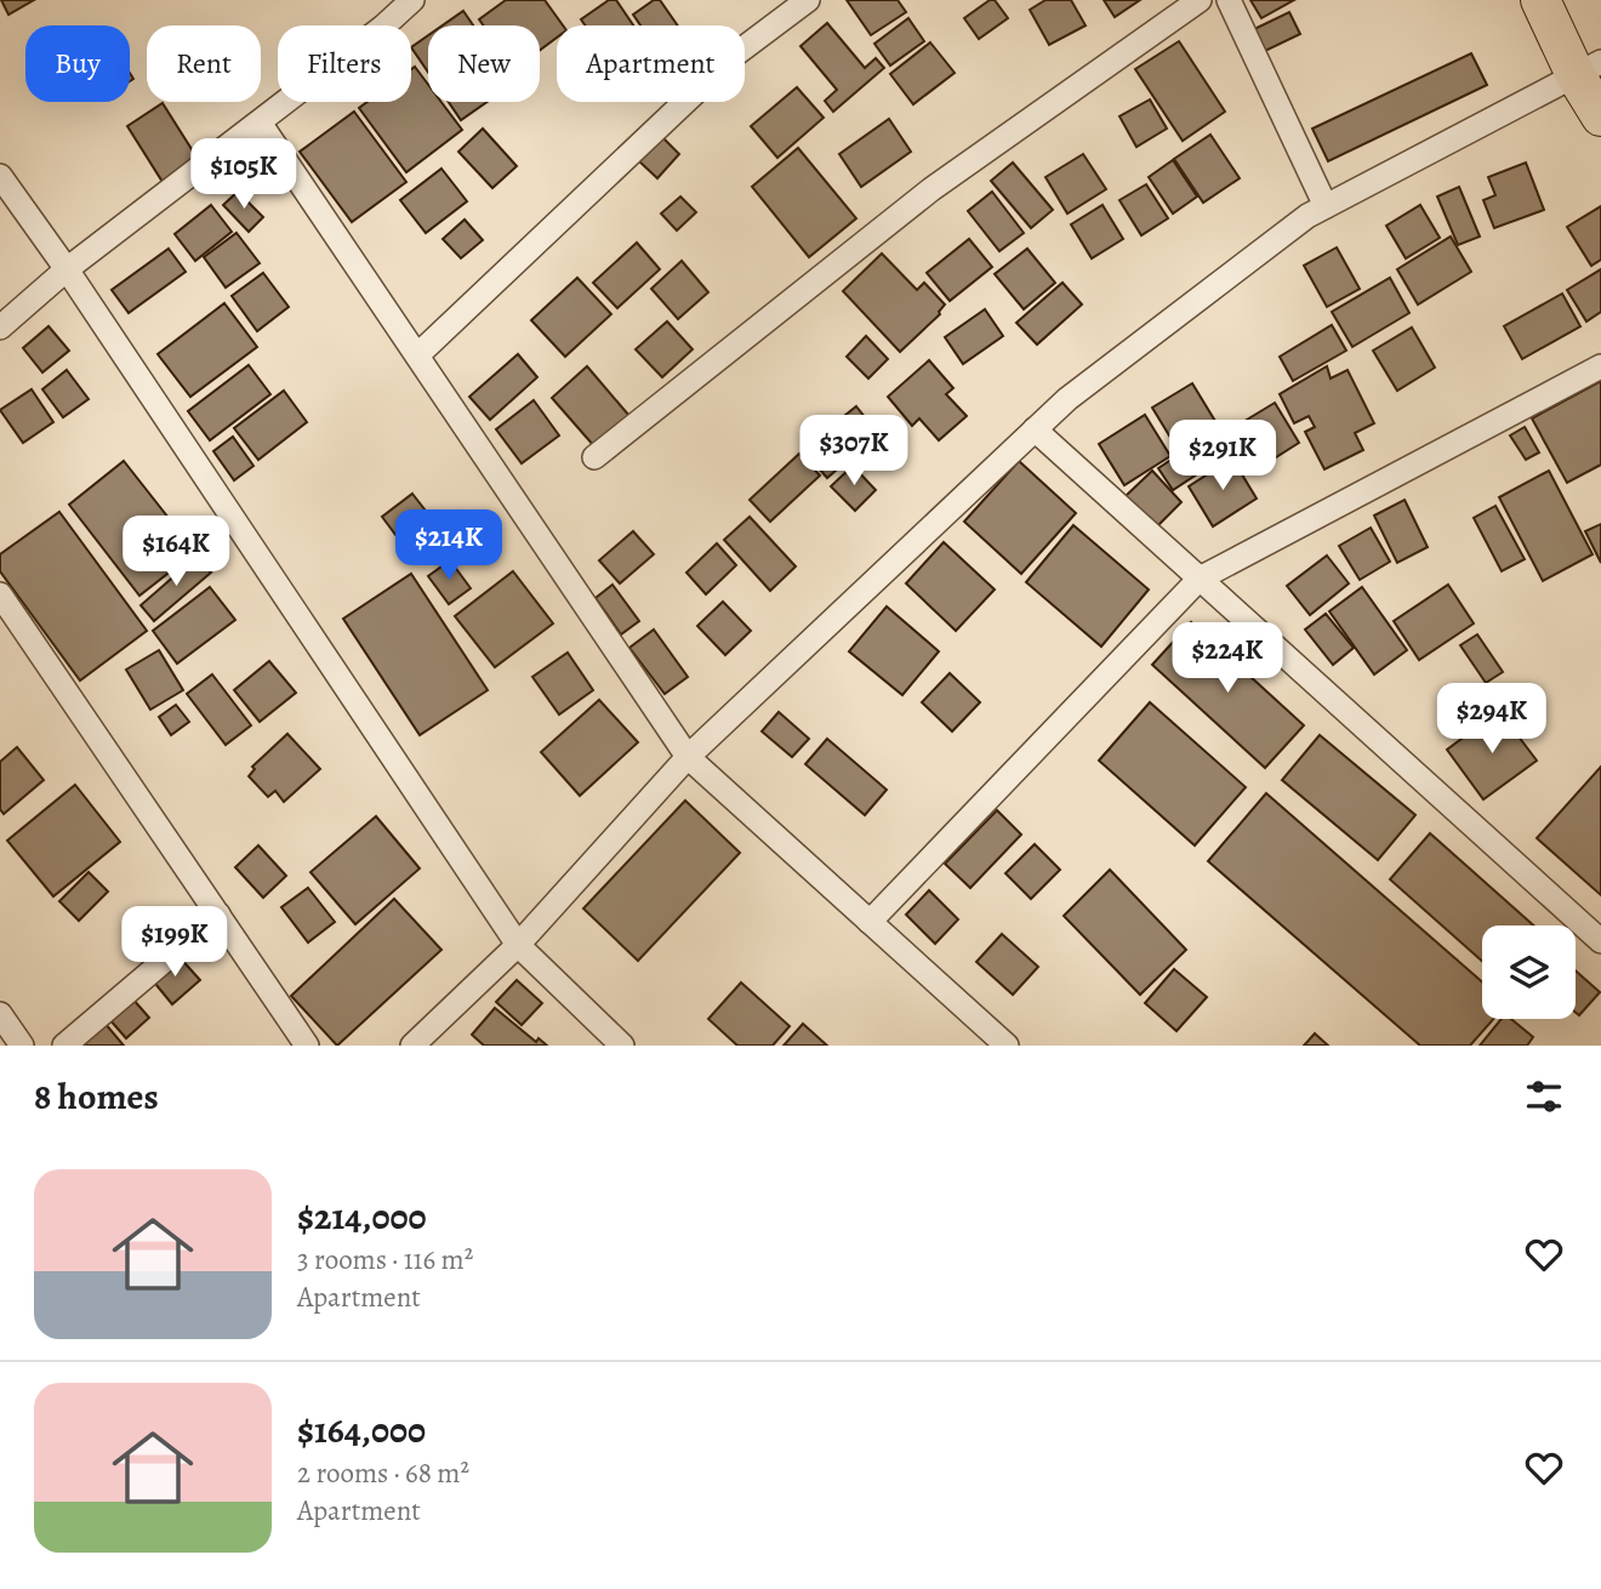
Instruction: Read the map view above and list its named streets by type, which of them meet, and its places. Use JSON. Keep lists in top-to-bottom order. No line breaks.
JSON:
{"page":{"chip":["Buy","Rent","Filters","New","Apartment"],"price":["$105K","$307K","$291K","$214K","$164K","$224K","$294K","$199K"],"heading":"8 homes","list":[{"name":"$214,000","note":"3 rooms · 116 m² · Apartment"},{"name":"$164,000","note":"2 rooms · 68 m² · Apartment"}]}}
